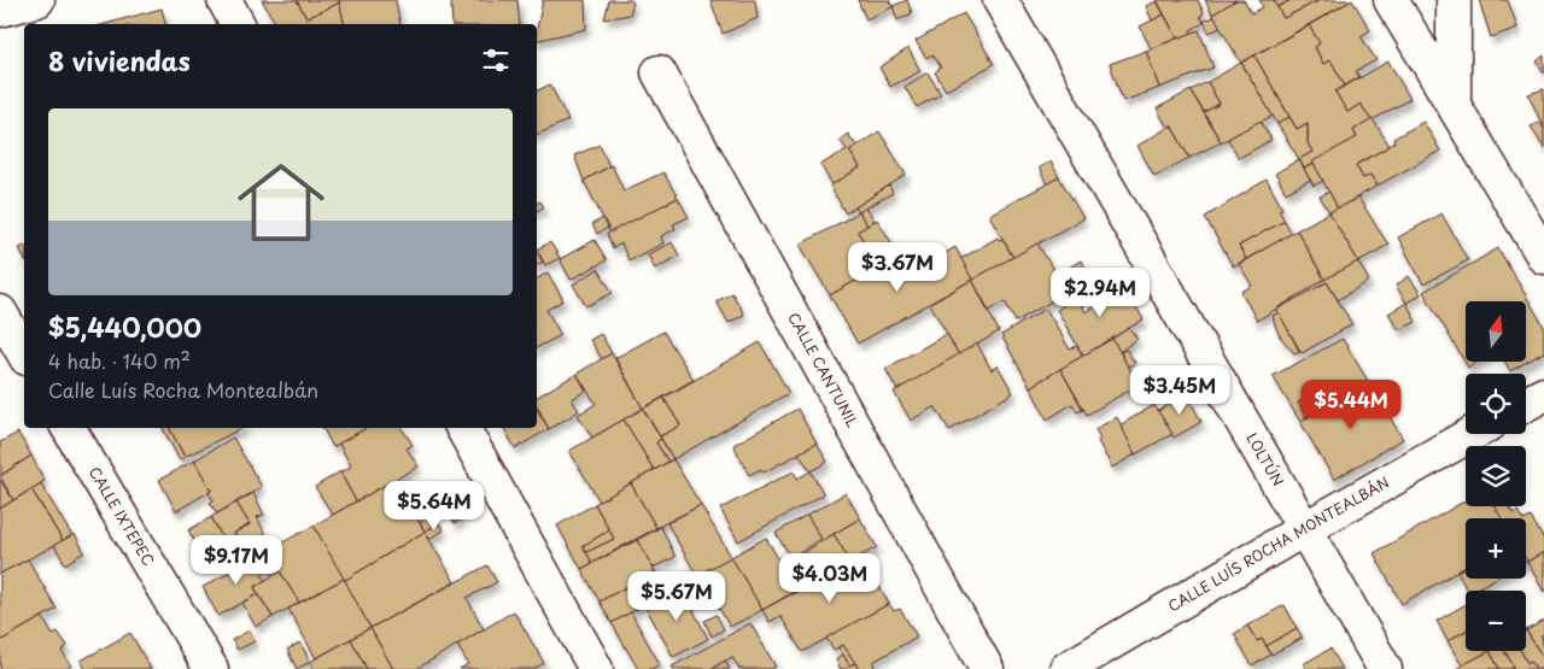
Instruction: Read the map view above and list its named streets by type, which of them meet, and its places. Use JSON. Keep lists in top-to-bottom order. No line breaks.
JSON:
{"streets":{"street":["CALLE CANTUNIL","LOLTÚN","CALLE IXTEPEC","CALLE LUÍS ROCHA MONTEALBÁN"]},"crossings":[["LOLTÚN","CALLE LUÍS ROCHA MONTEALBÁN"]],"north":"top","page":{"heading":"8 viviendas","list":[{"name":"$5,440,000","note":"4 hab. · 140 m² · Calle Luís Rocha Montealbán"}],"price":["$3.67M","$2.94M","$3.45M","$5.44M","$5.64M","$9.17M","$4.03M","$5.67M"],"map_buttons":["+","−"]}}
